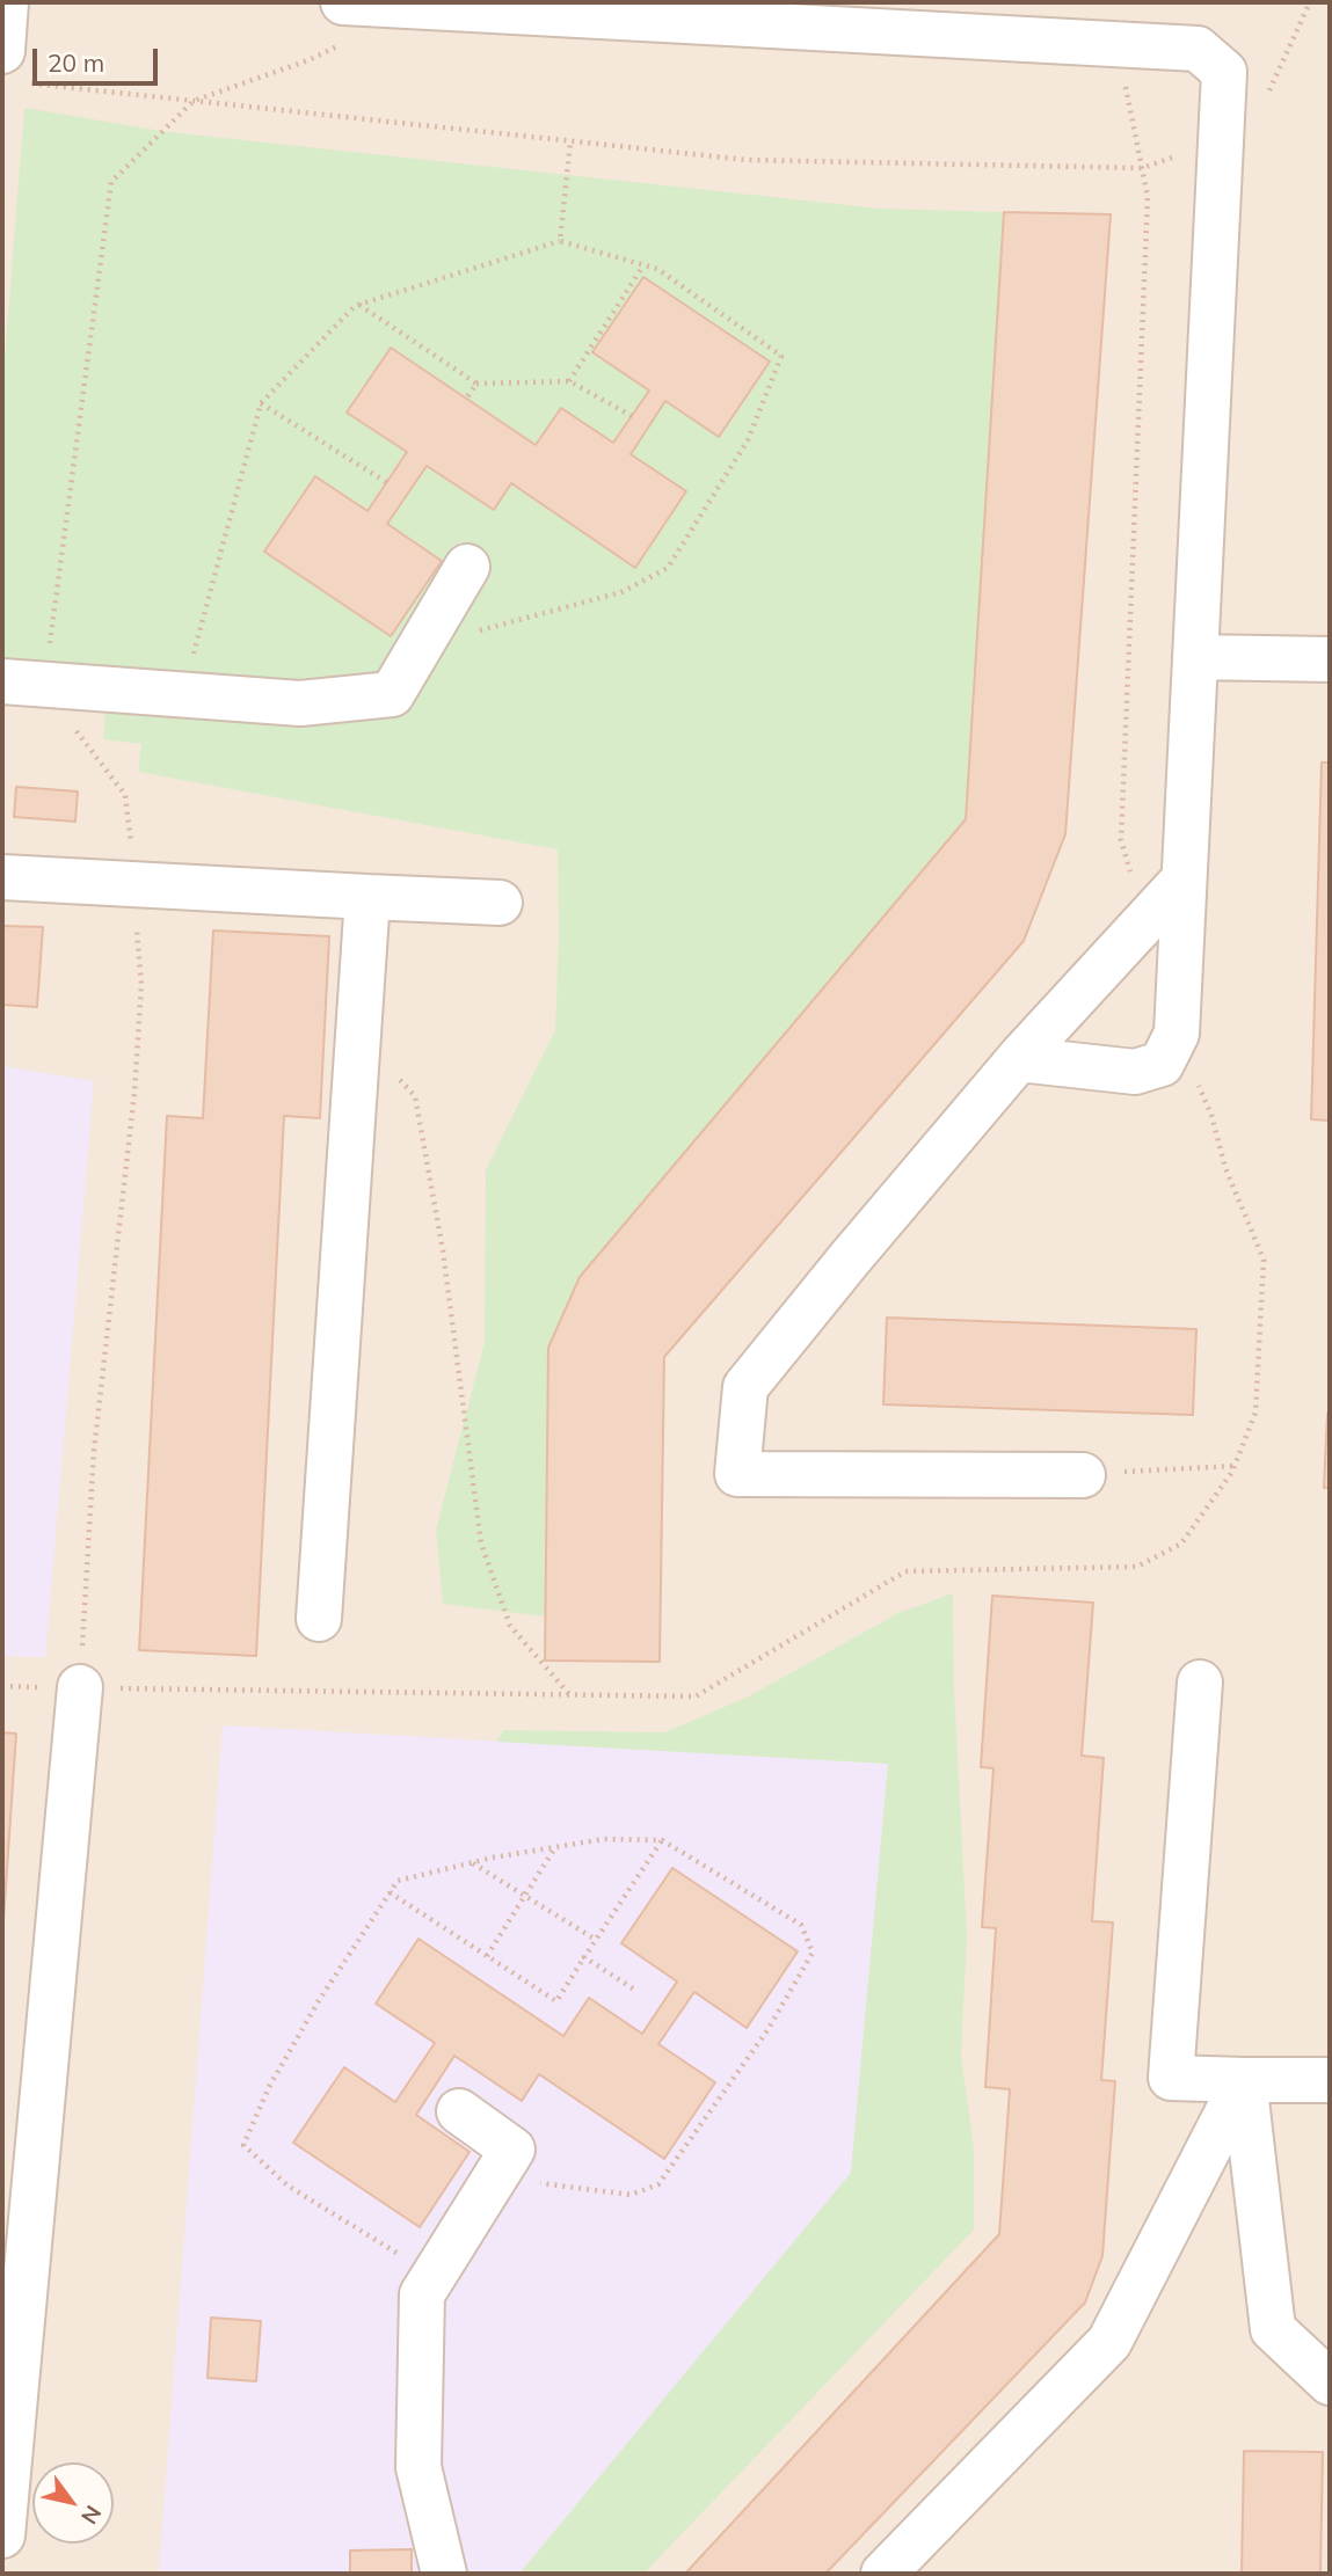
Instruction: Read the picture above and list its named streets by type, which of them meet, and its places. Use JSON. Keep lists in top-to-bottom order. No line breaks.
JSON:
{"scale_bar":"20 m","north":"bottom right"}
